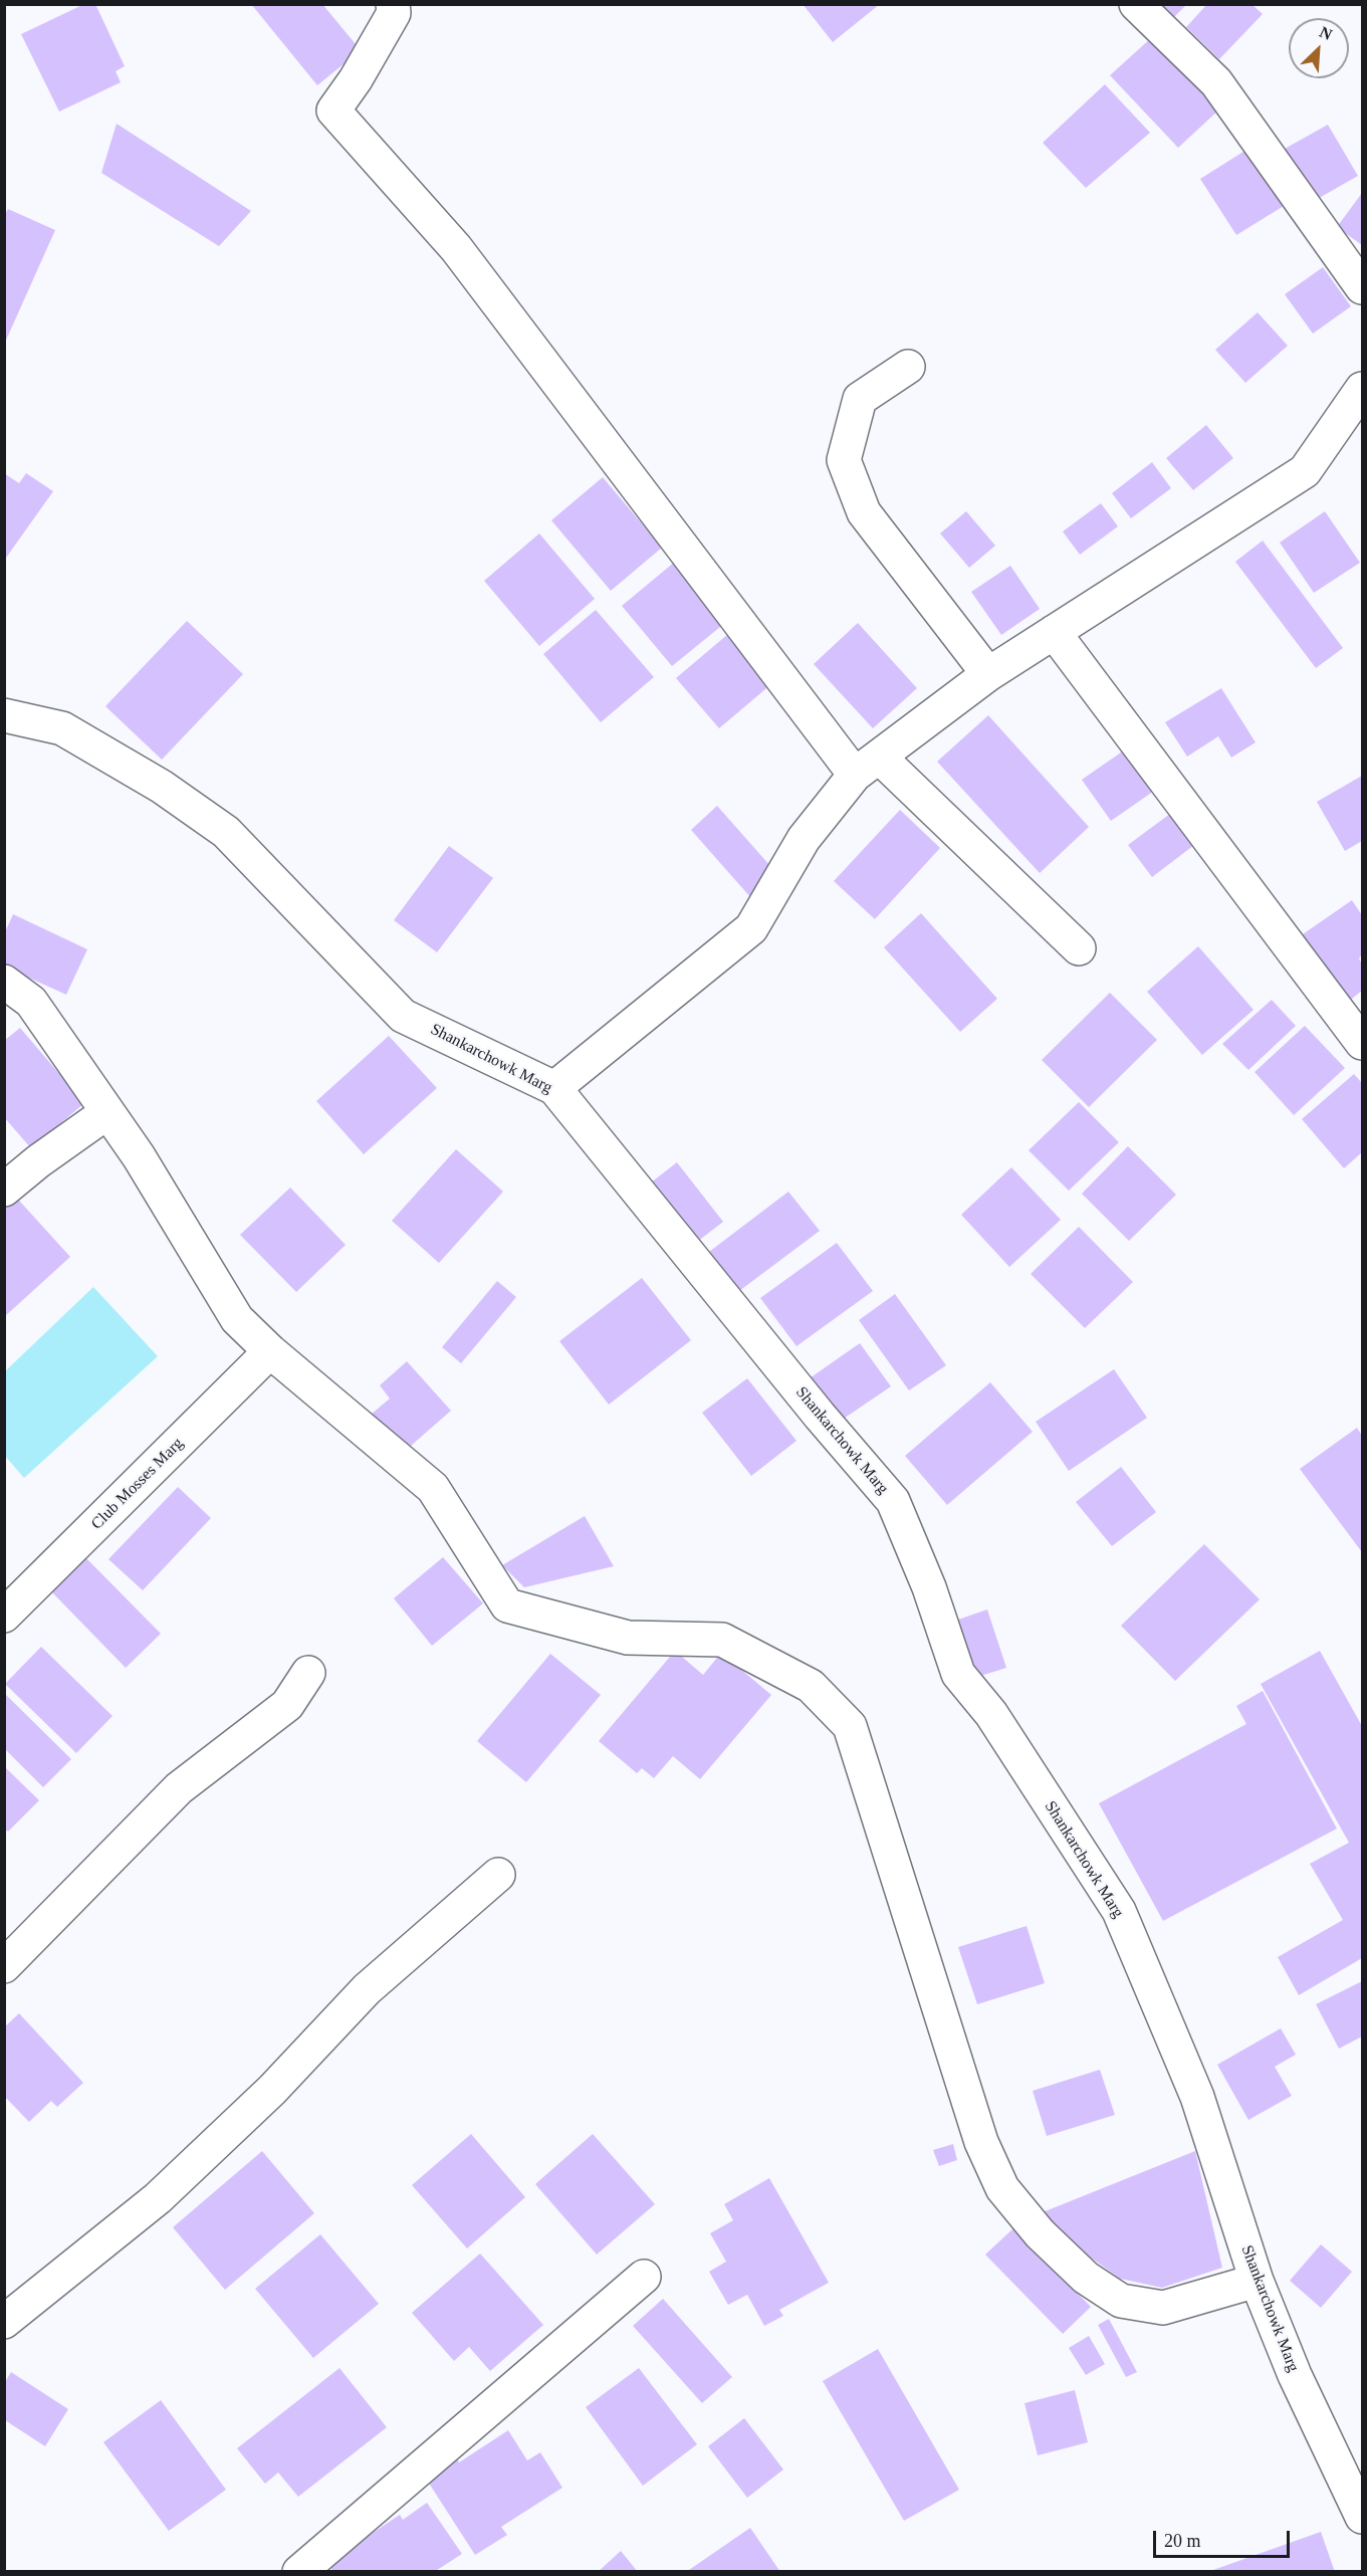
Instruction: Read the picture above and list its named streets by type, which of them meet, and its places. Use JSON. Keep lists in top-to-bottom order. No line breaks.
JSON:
{"streets":{"street":["Shankarchowk Marg","Club Mosses Marg"]},"scale_bar":"20 m","north":"top right"}
